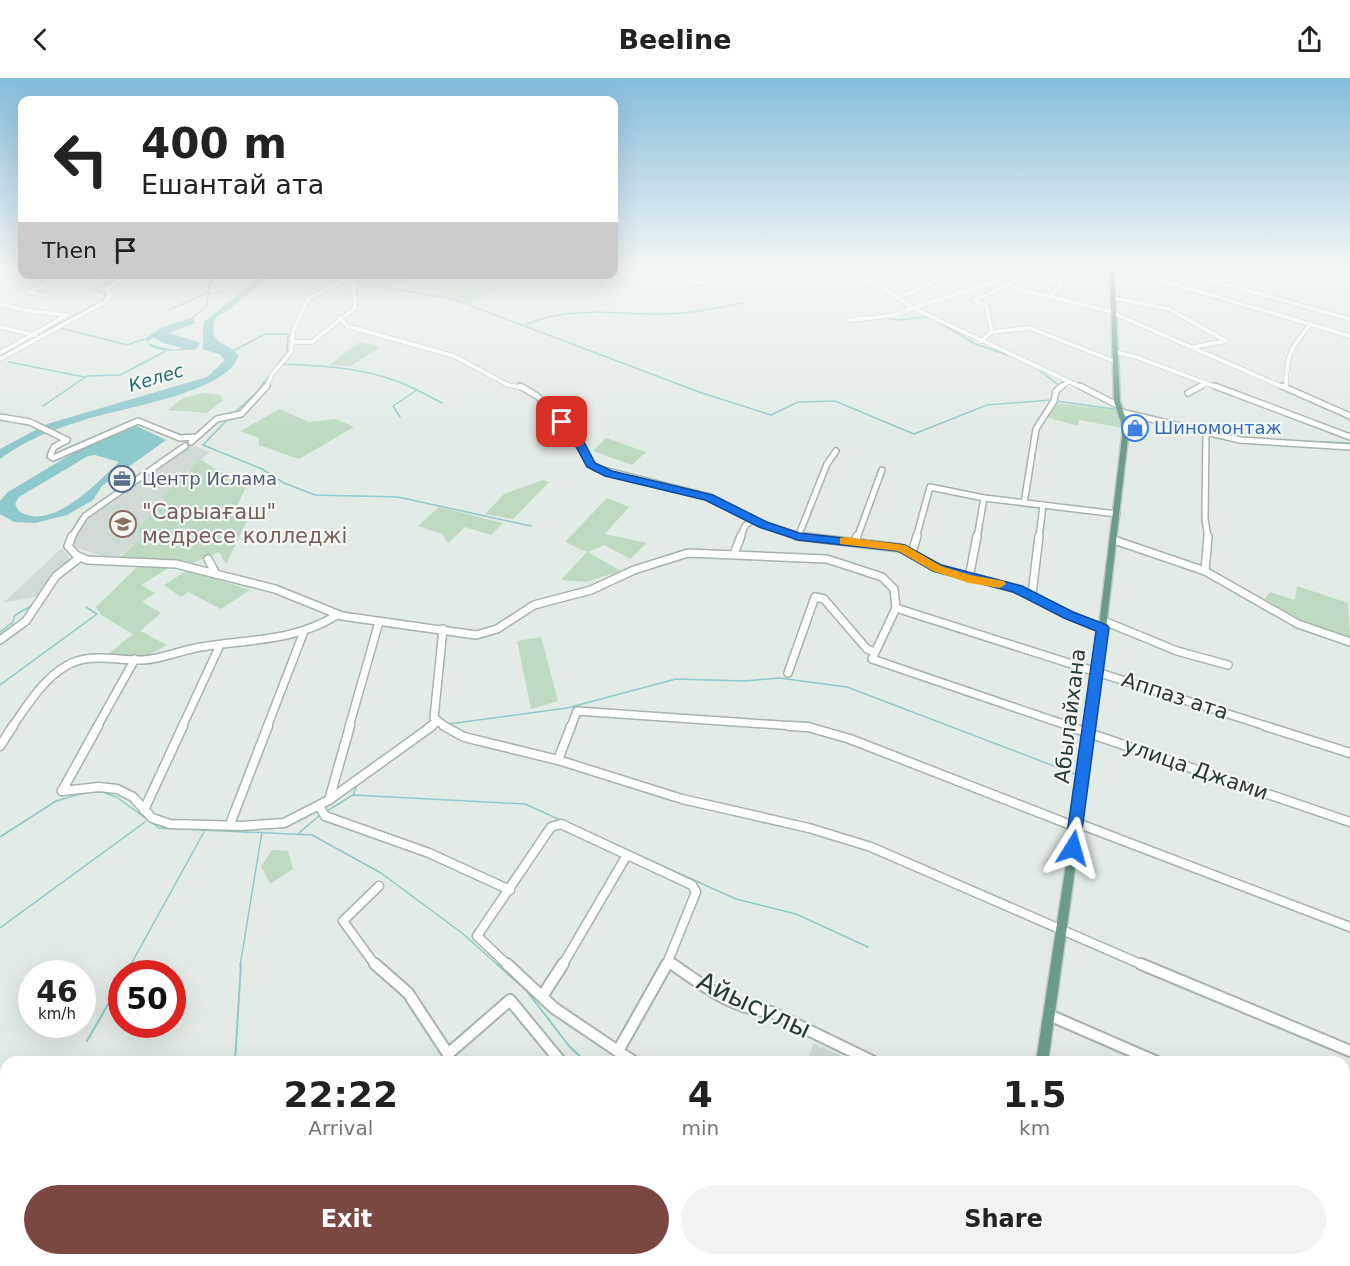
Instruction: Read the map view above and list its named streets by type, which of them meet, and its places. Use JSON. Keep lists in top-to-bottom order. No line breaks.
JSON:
{"streets":{"main road":["Абылайхана"],"street":["Аппаз ата","улица Джами","Айысулы"]},"crossings":[["Аппаз ата","Абылайхана"],["Абылайхана","улица Джами"]],"water":["Келес"],"places":{"shop":["Шиномонтаж"],"office":["Центр Ислама"],"school or university":["\"Сарыағаш\" медресе колледжі"]},"page":{"header":"Beeline","turn":["400 m","Ешантай ата"],"then":"Then","speed":"46 km/h","limit":"50","eta":["22:22","Arrival","4","min","1.5","km"],"buttons":["Exit","Share"]}}
